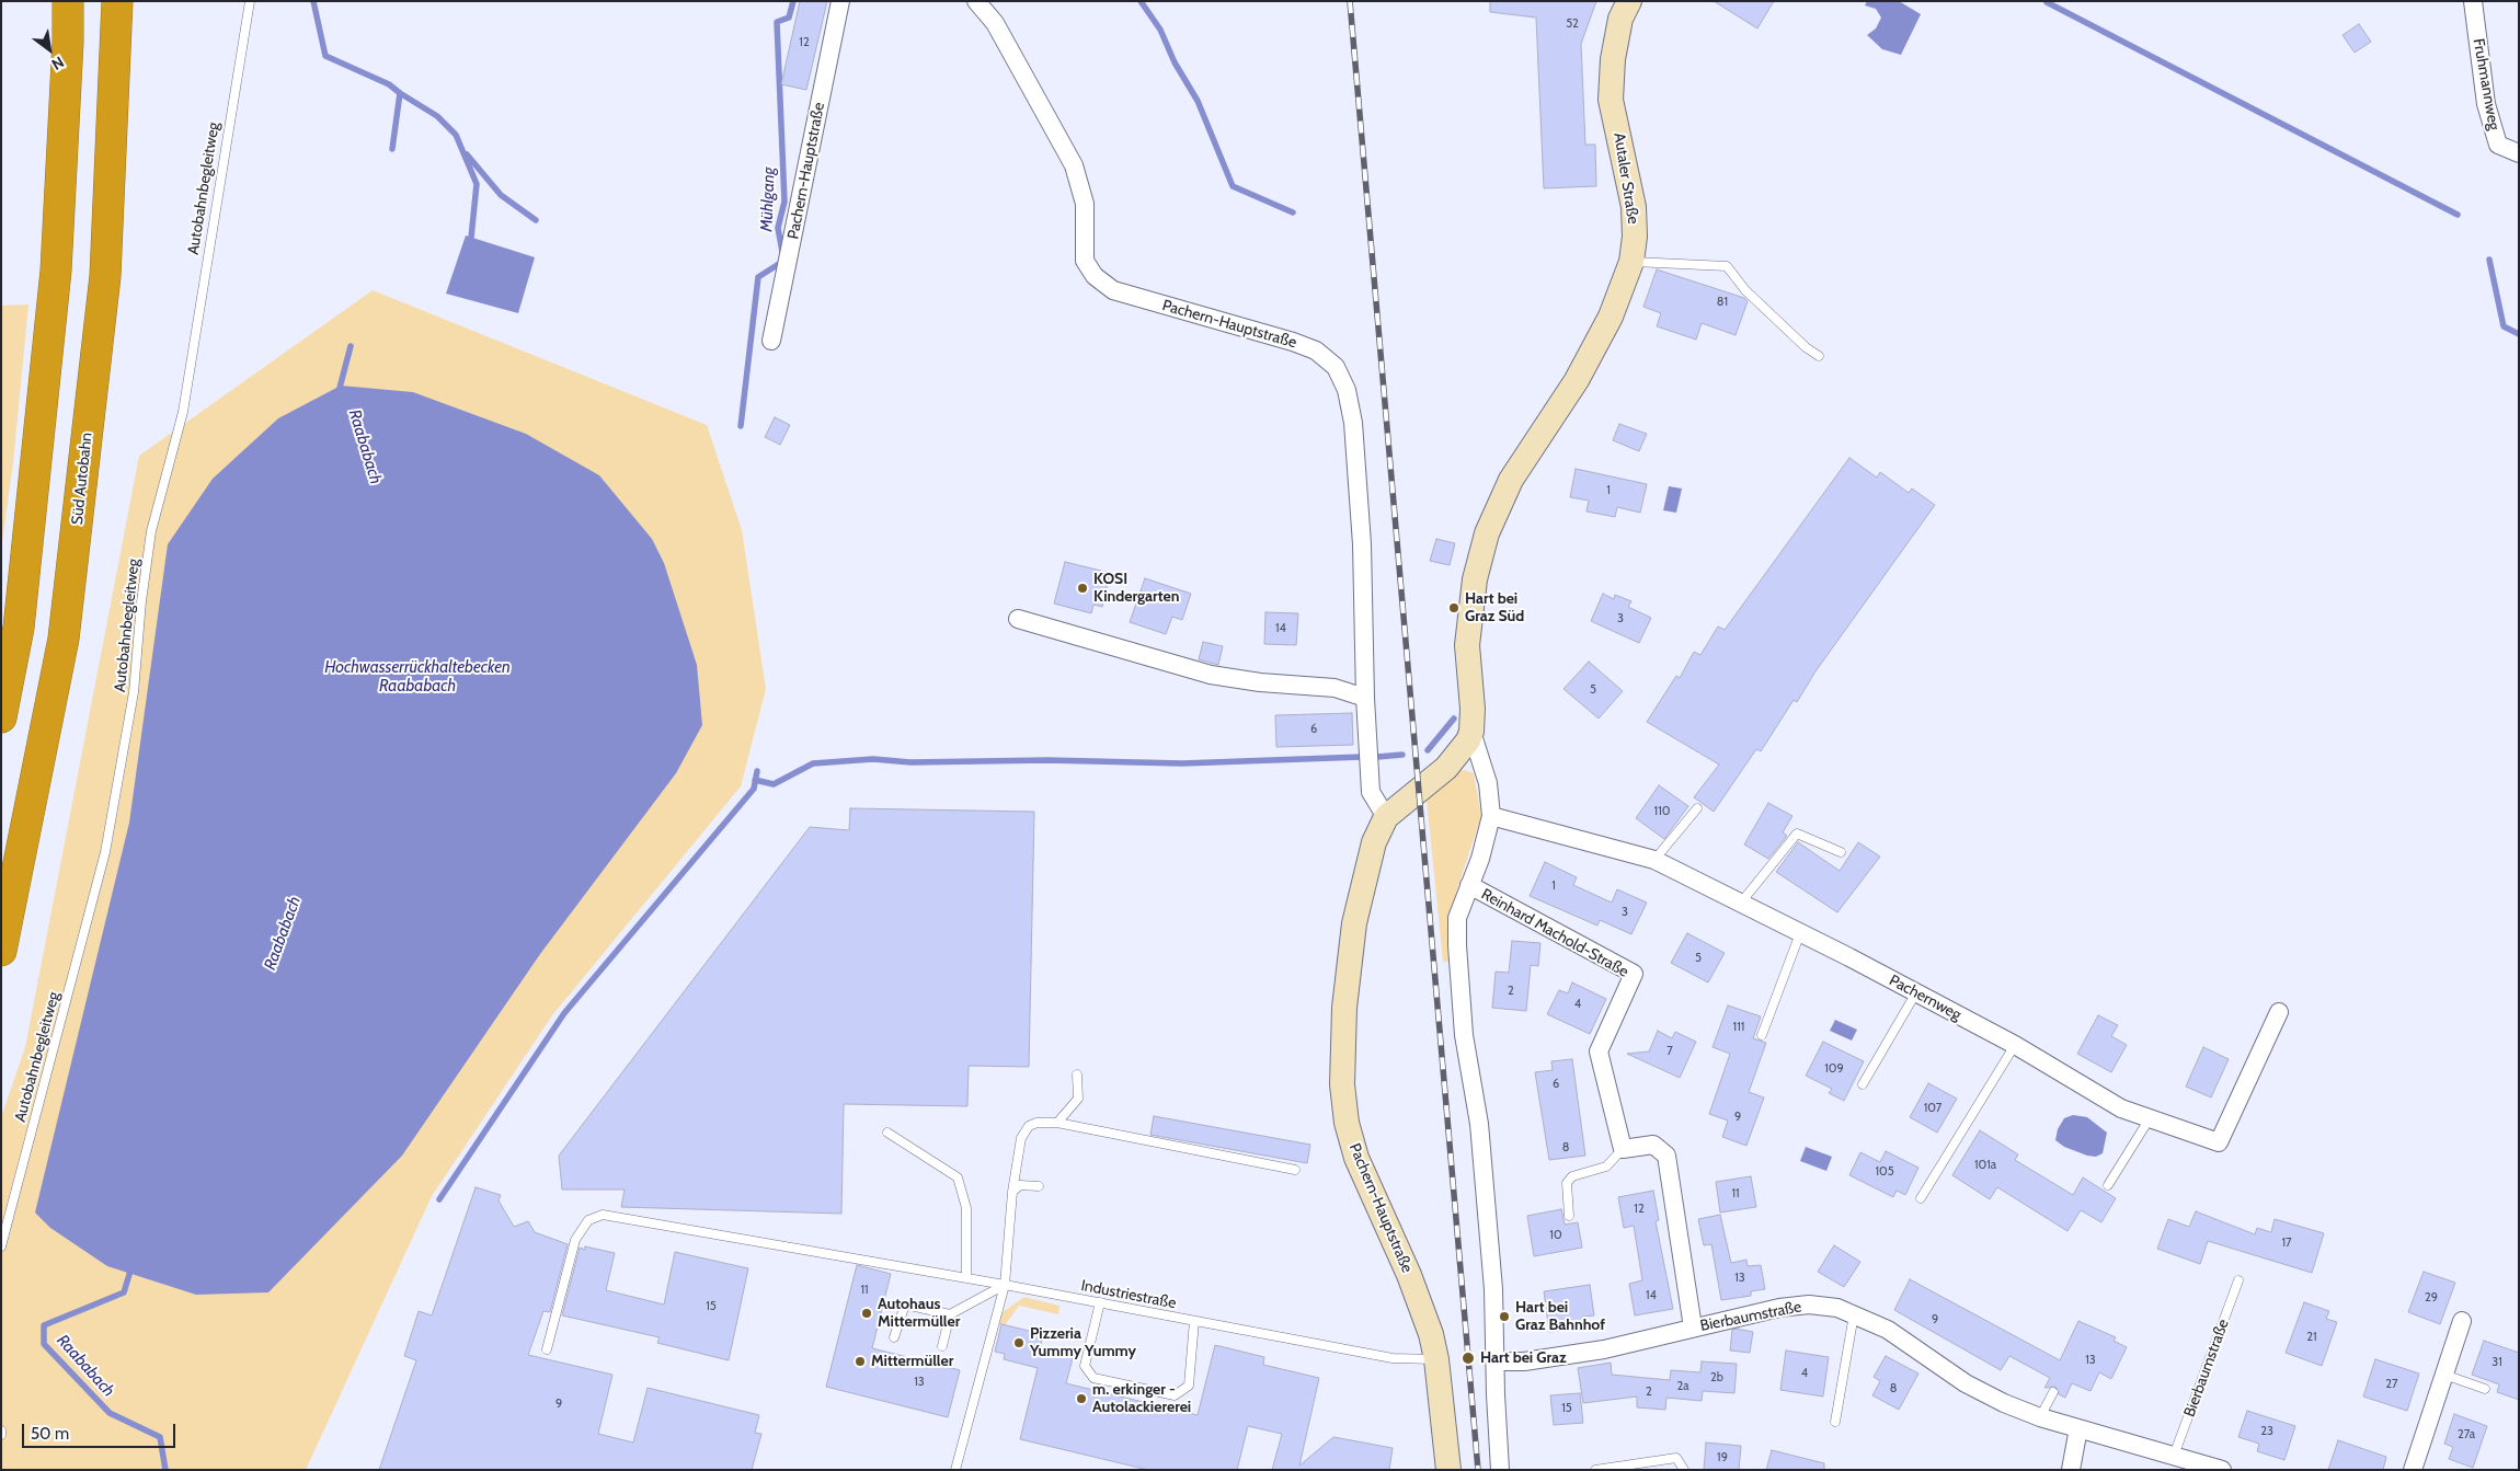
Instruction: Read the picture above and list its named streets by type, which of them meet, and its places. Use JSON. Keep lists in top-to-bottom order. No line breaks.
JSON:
{"streets":{"highway":["Süd Autobahn"],"main road":["Pachern-Hauptstraße","Autaler Straße"],"street":["Fruhmannweg","Reinhard Machold-Straße","Pachernweg","Bierbaumstraße"],"lane":["Autobahnbegleitweg","Industriestraße"]},"crossings":[["Pachern-Hauptstraße","Autaler Straße"],["Pachern-Hauptstraße","Reinhard Machold-Straße"],["Pachern-Hauptstraße","Industriestraße"],["Reinhard Machold-Straße","Pachernweg"],["Reinhard Machold-Straße","Bierbaumstraße"]],"water":["Mühlgang","Raababach","Hochwasserrückhaltebecken Raababach"],"places":["KOSI Kindergarten","Hart bei Graz Süd","Autohaus Mittermüller","Hart bei Graz Bahnhof","Pizzeria Yummy Yummy","Hart bei Graz","Mittermüller","m. erkinger - Autolackiererei"],"house_numbers":["52","12","81","1","3","14","5","6","110","1","3","5","2","4","111","7","109","6","107","9","8","101a","105","11","12","10","17","13","11","14","29","15","9","21","13","31","4","2b","13","27","2a","8","2","9","15","23","27a","19"],"scale_bar":"50 m","north":"bottom right"}
